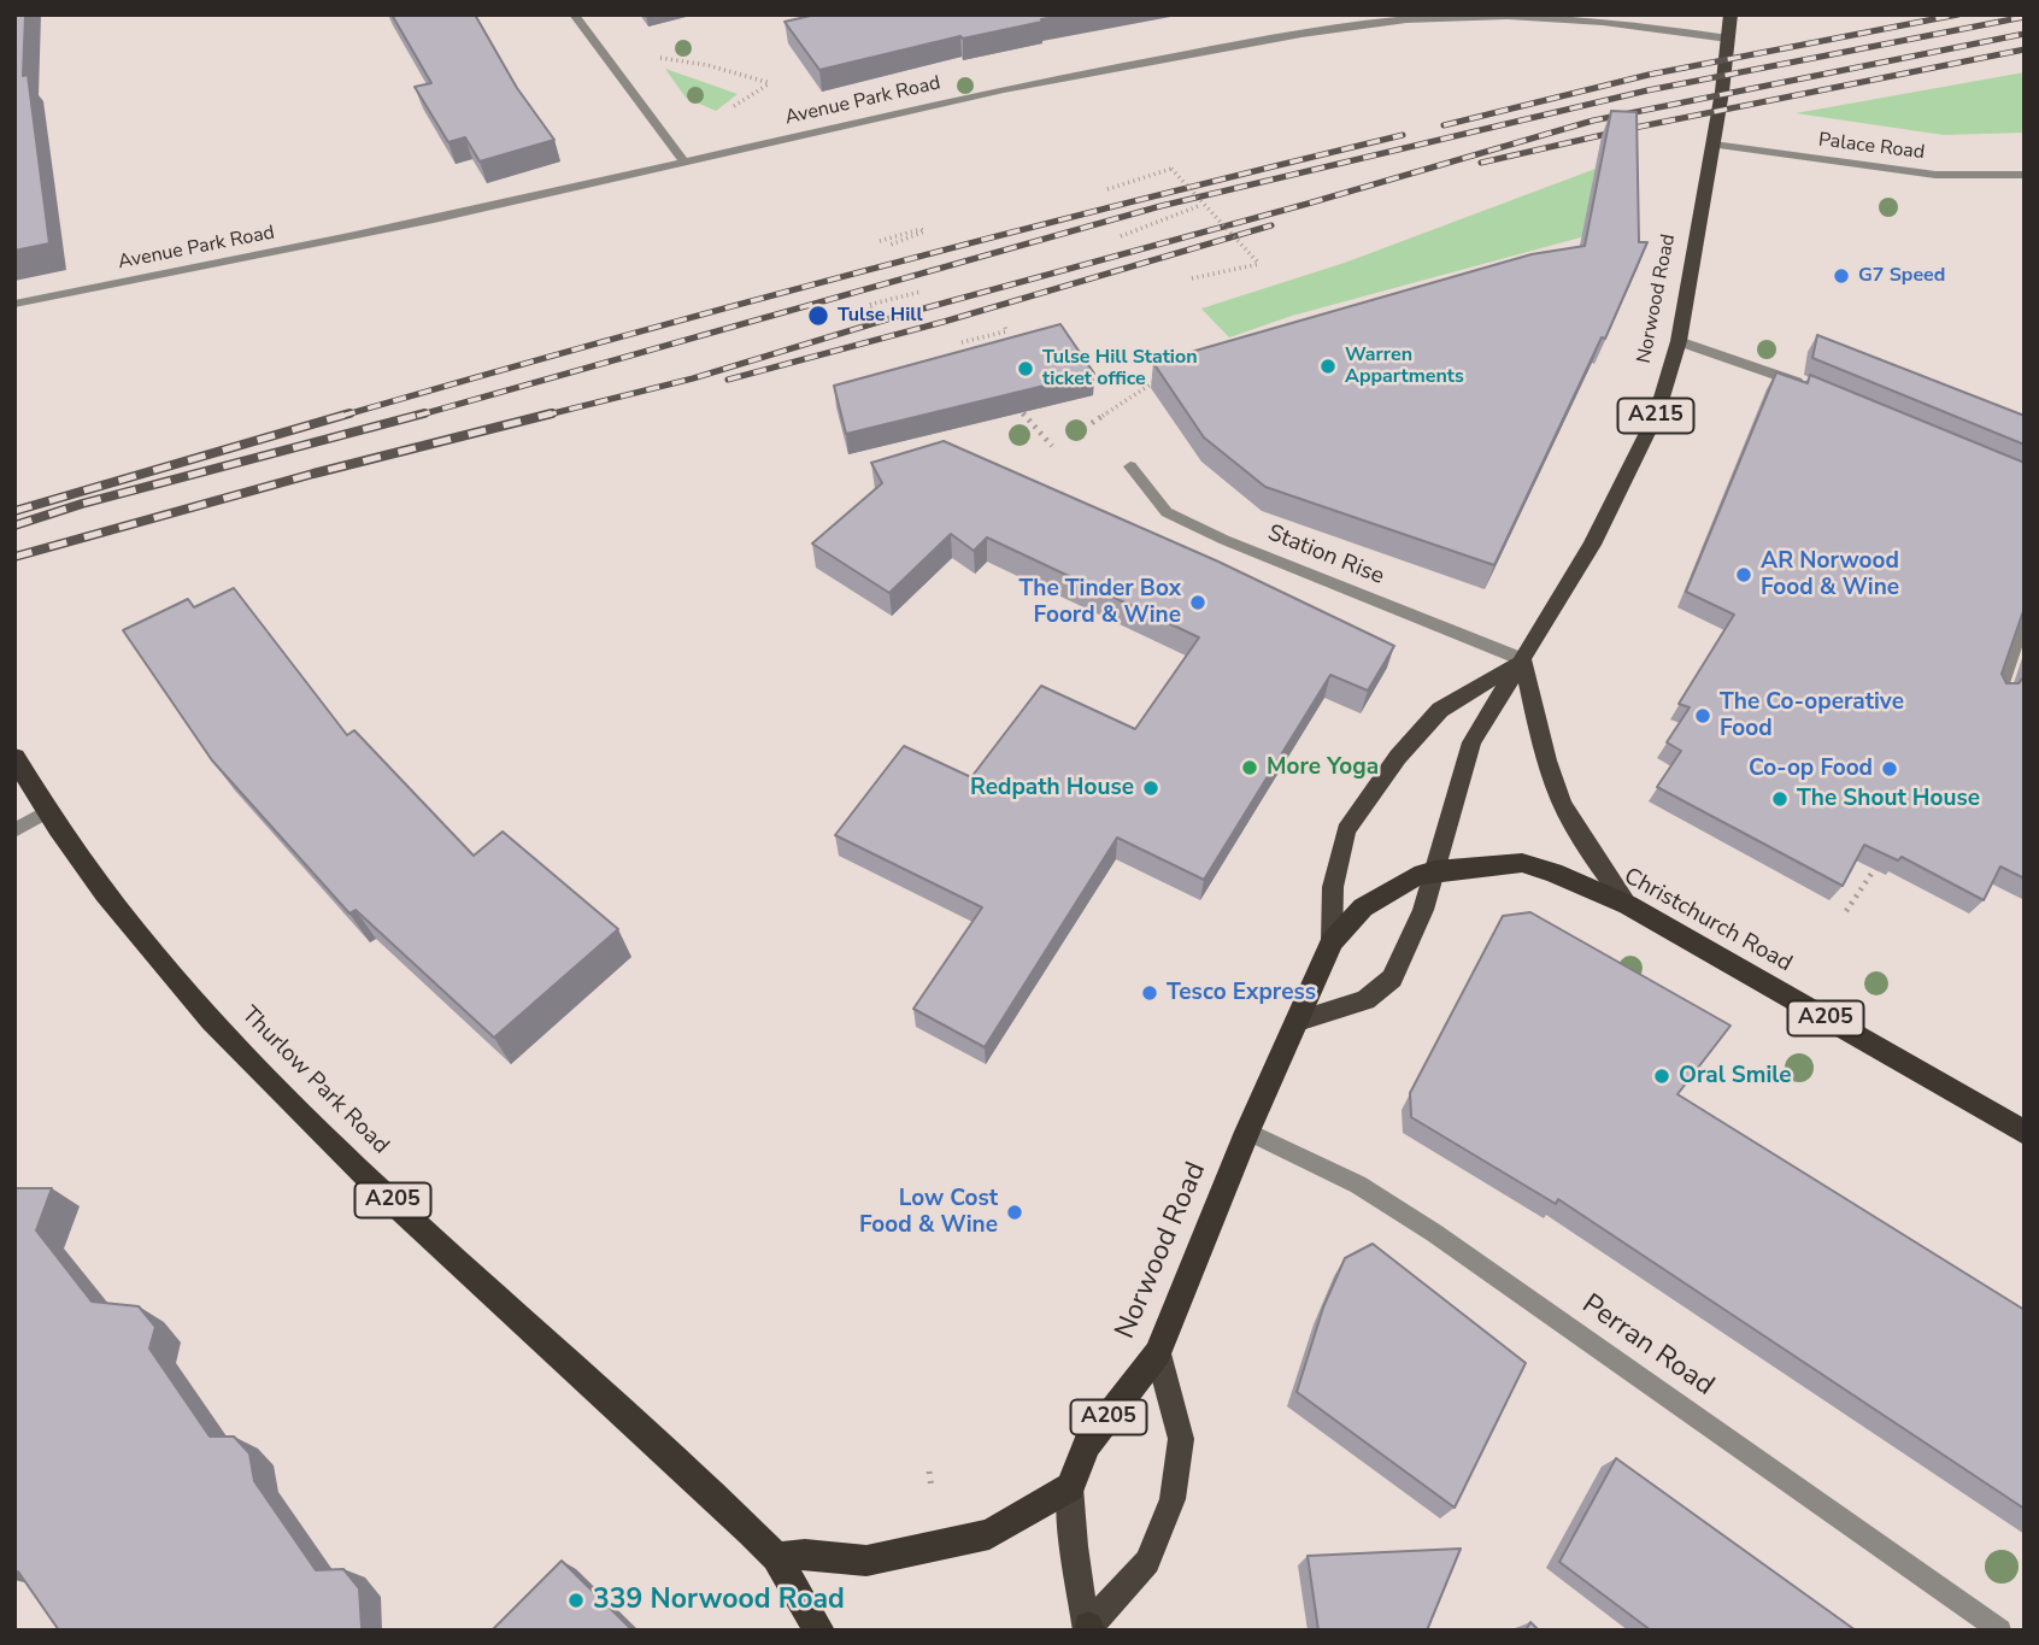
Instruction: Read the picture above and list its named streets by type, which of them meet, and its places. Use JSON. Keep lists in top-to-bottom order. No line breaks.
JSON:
{"streets":{"highway":["Norwood Road","Christchurch Road","A205","Thurlow Park Road"],"main road":["A215"],"street":["Avenue Park Road","Palace Road","Station Rise","Perran Road"]},"crossings":[["Avenue Park Road","Norwood Road"],["Palace Road","Norwood Road"],["Norwood Road","Station Rise"],["Norwood Road","Christchurch Road"],["Norwood Road","Perran Road"]],"places":["G7 Speed","Tulse Hill","Warren Appartments","Tulse Hill Station ticket office","AR Norwood Food & Wine","The Tinder Box Foord & Wine","The Co-operative Food","More Yoga","Co-op Food","Redpath House","The Shout House","Tesco Express","Oral Smile","Low Cost Food & Wine","339 Norwood Road"]}
